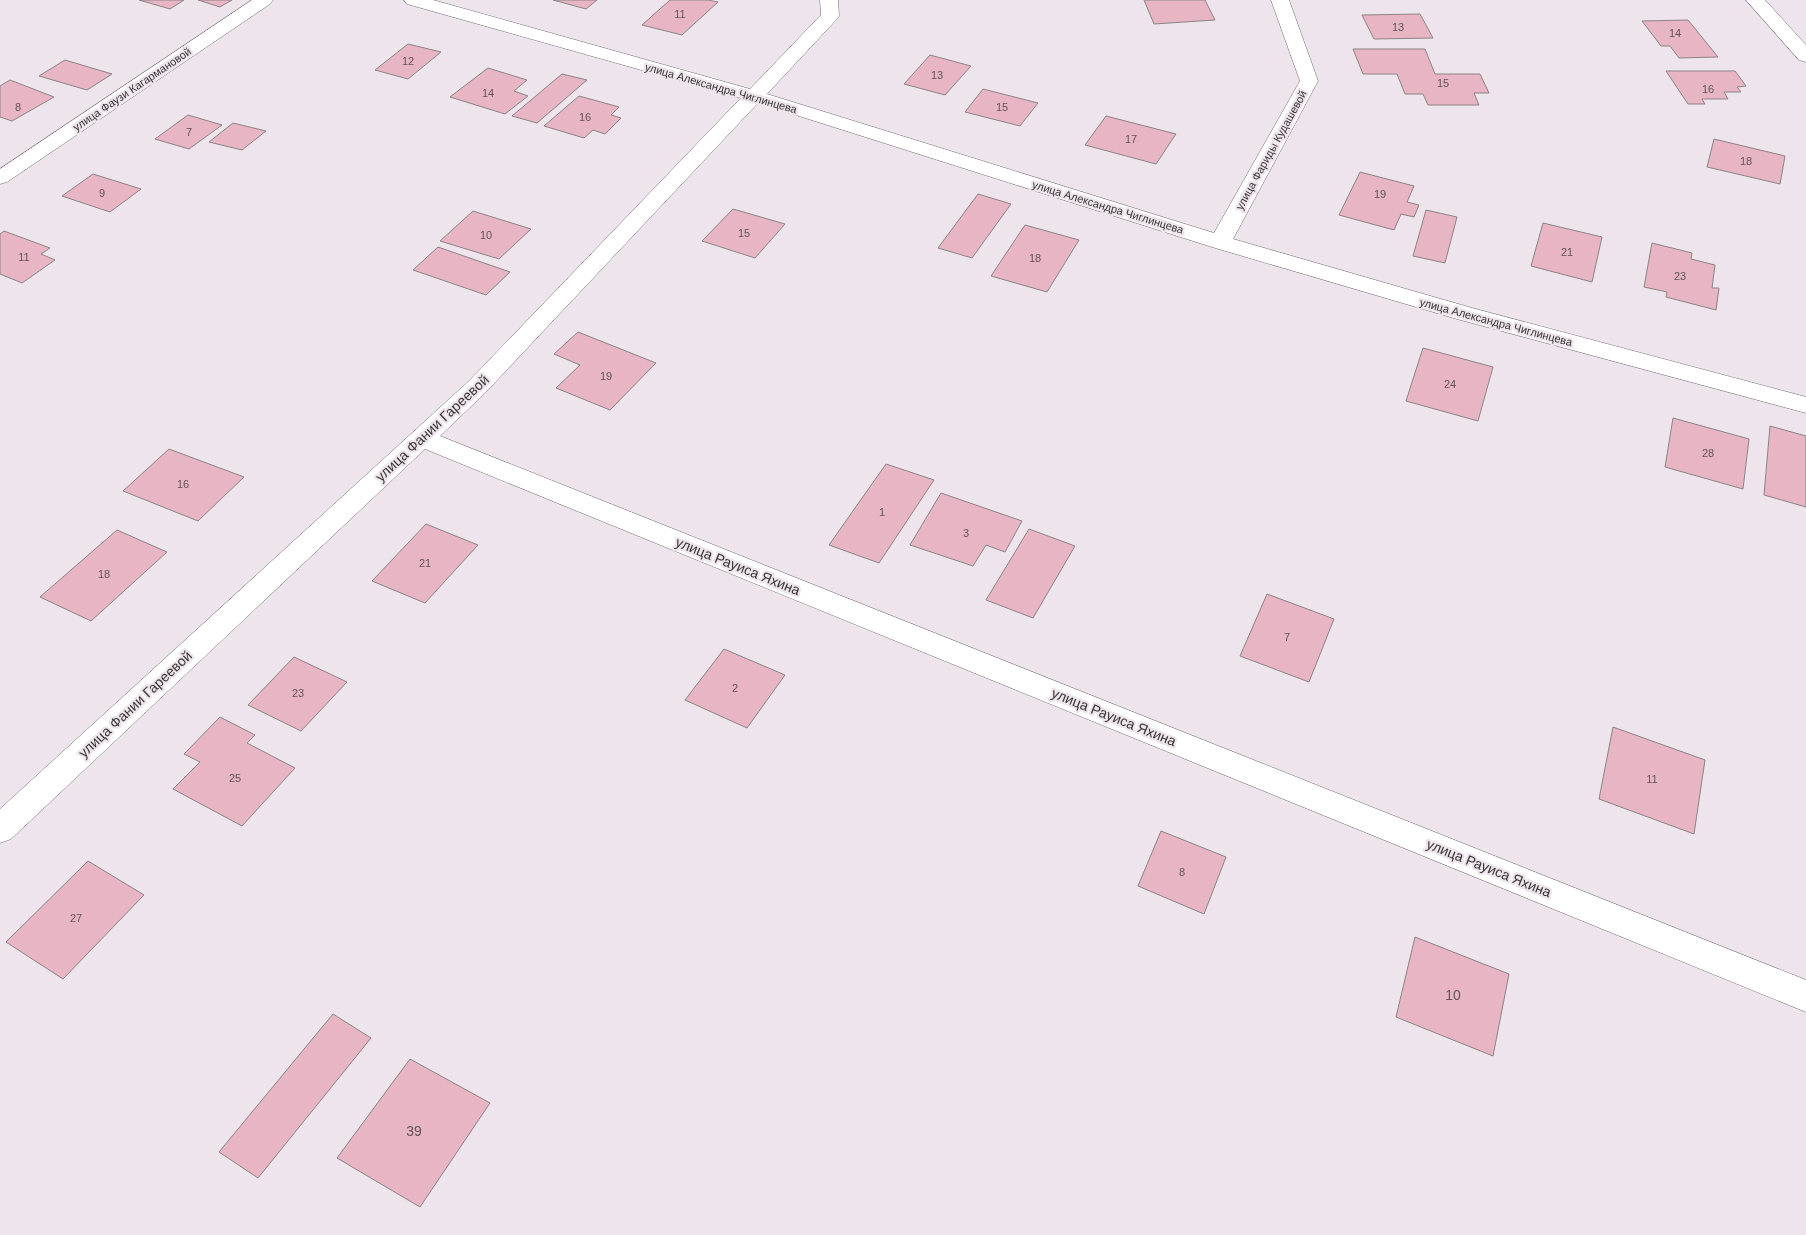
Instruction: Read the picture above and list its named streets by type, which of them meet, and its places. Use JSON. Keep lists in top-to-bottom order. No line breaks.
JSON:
{"streets":{"street":["улица Александра Чиглинцева","улица Фаузи Кагармановой","улица Фариды Кудашевой","улица Фании Гареевой","улица Рауиса Яхина"]},"crossings":[["улица Александра Чиглинцева","улица Фариды Кудашевой"],["улица Александра Чиглинцева","улица Фании Гареевой"],["улица Фании Гареевой","улица Рауиса Яхина"]],"house_numbers":["11","13","14","12","13","15","16","14","8","15","16","7","17","18","9","19","15","10","21","11","18","23","19","24","28","16","1","3","21","18","7","2","23","25","11","8","27","10","39"]}
